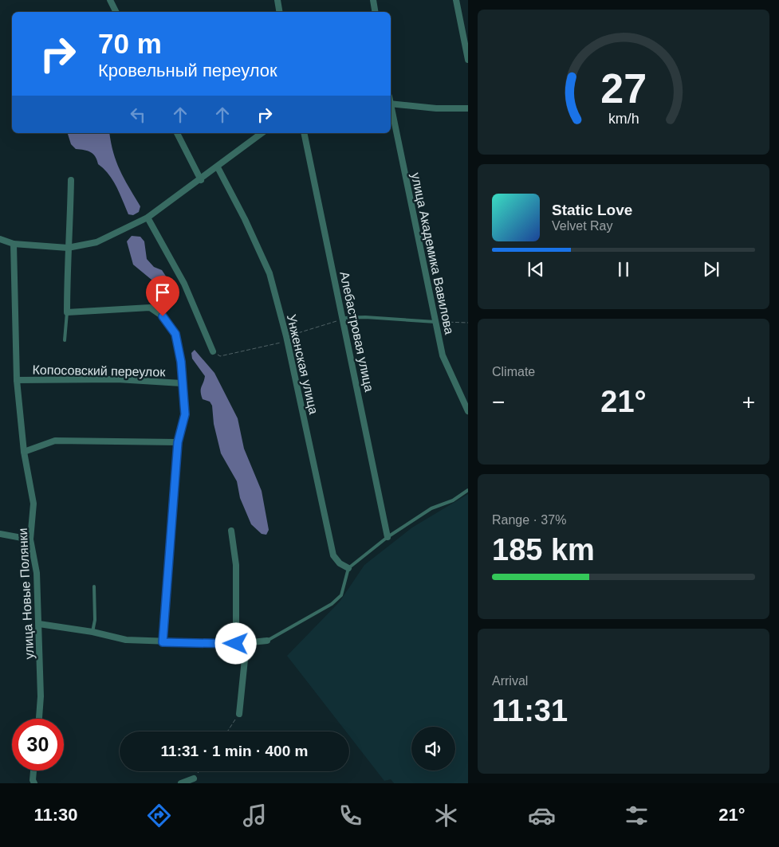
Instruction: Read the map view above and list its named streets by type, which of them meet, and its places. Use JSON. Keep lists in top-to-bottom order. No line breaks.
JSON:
{"streets":{"street":["улица Академика Вавилова","Алебастровая улица","Унженская улица","Копосовский переулок","улица Новые Полянки"]},"crossings":[["Копосовский переулок","улица Новые Полянки"]],"page":{"turn":["70 m","Кровельный переулок"],"song":["Static Love","Velvet Ray"],"tile":["Climate",["Range · 37%","185 km"],["Arrival","11:31"]],"heat":["−","21°","+"],"limit":"30","trip":"11:31 · 1 min · 400 m","tabs":["11:30","21°"],"gauge":["27","km/h"]}}
